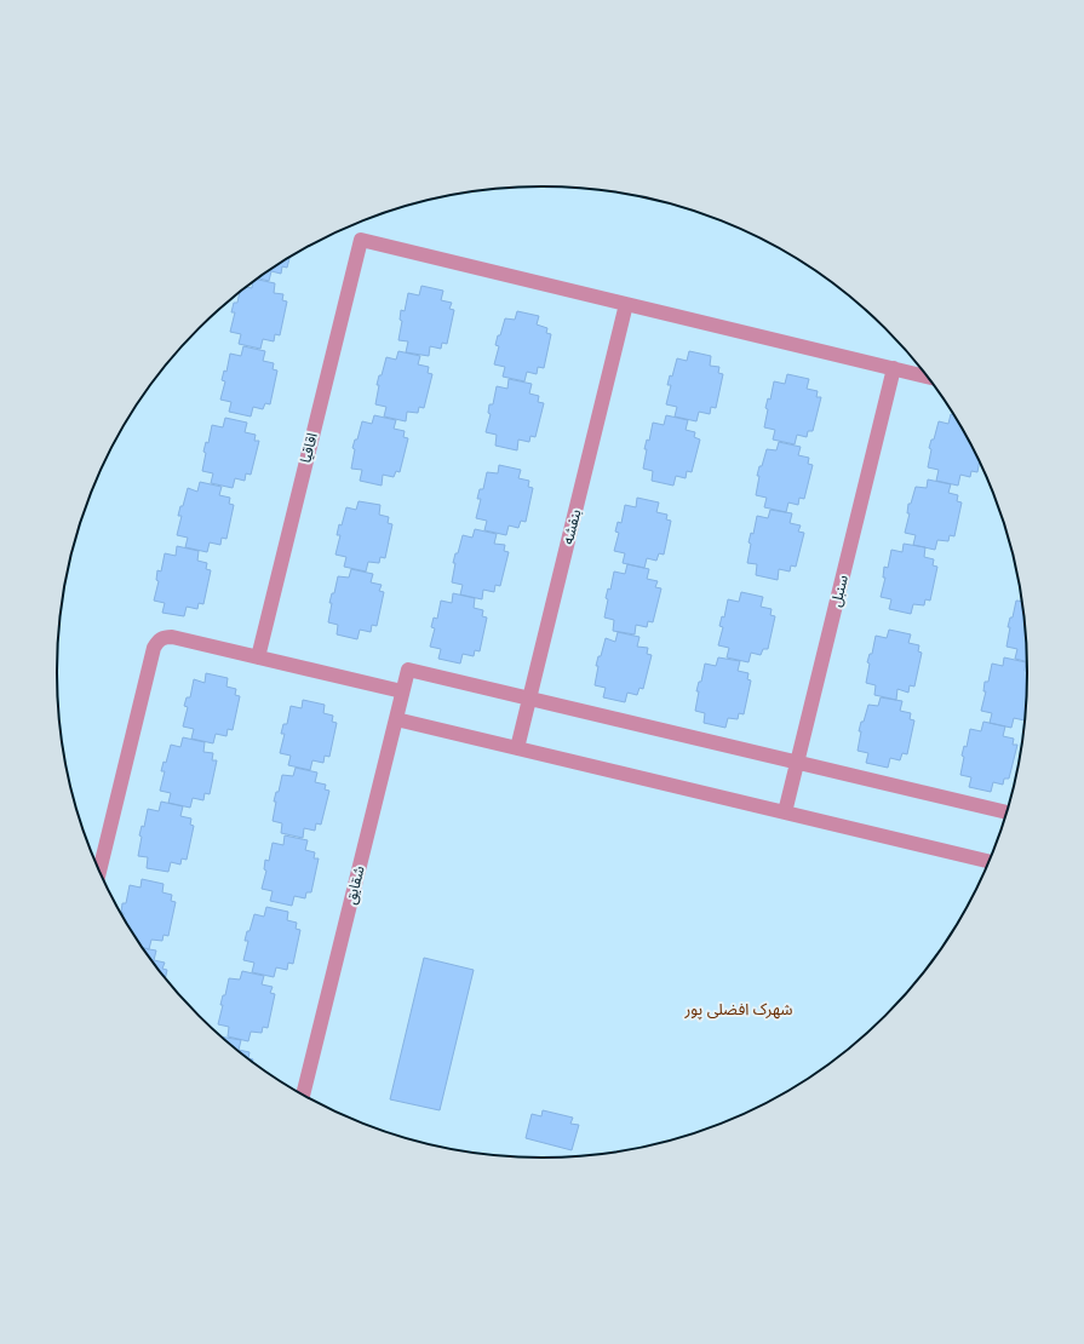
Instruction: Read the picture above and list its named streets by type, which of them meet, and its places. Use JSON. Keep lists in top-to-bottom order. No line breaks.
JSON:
{"streets":{"street":["اقاقیا","بنفشه","سنبل","شقایق"]},"crossings":[["اقاقیا","بنفشه"],["بنفشه","شقایق"]],"districts":["شهرک افضلی ‌پور"]}
